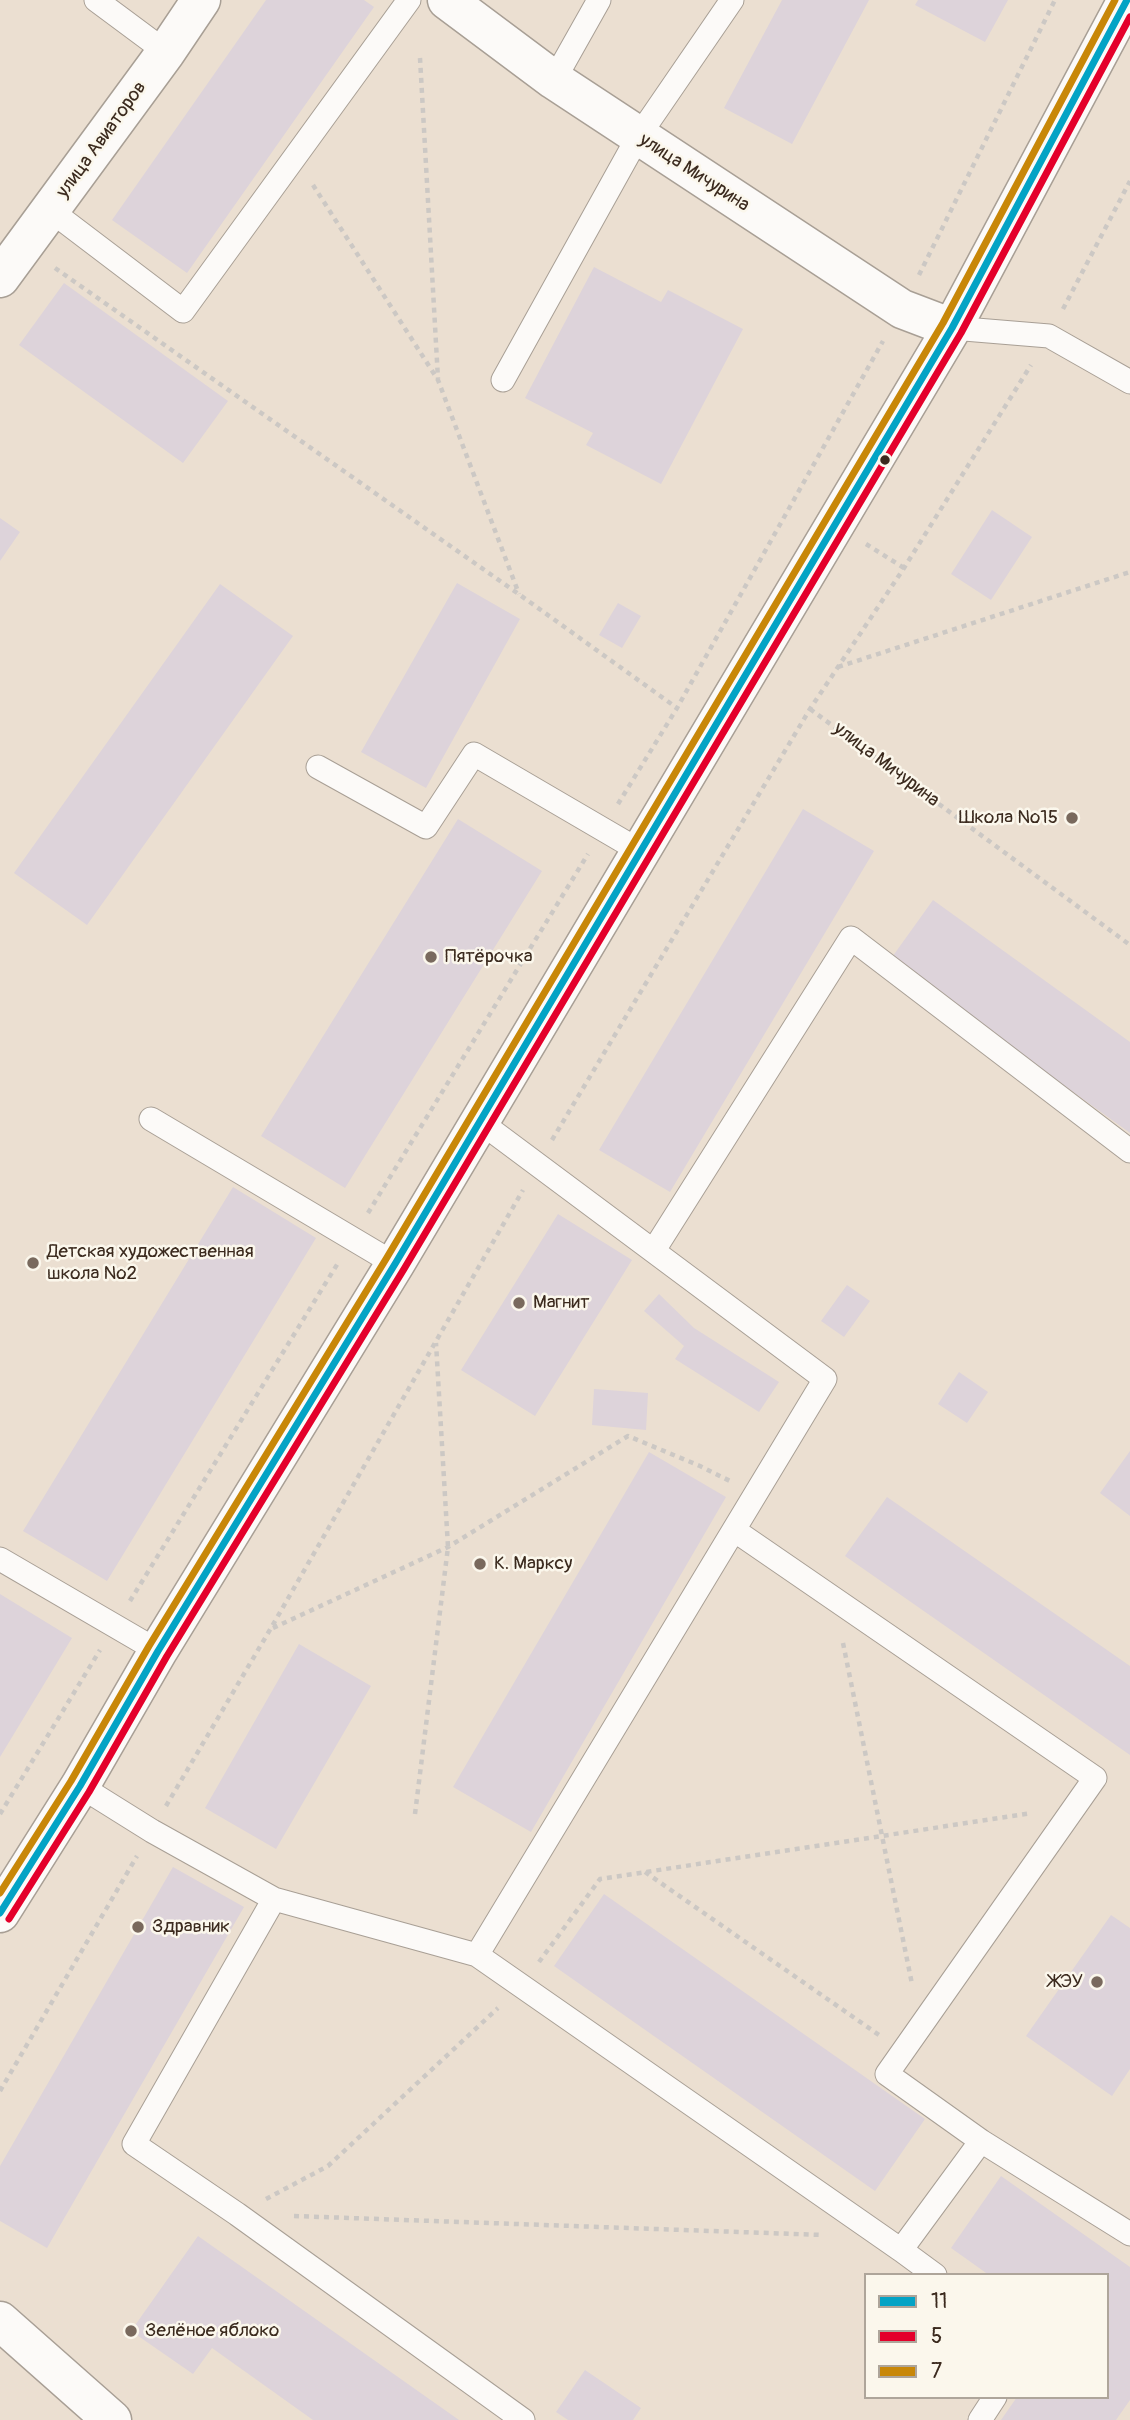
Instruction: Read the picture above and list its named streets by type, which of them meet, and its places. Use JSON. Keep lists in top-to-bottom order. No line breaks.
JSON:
{"streets":{"street":["улица Авиаторов","улица Мичурина"]},"places":["Школа №15","Пятёрочка","Детская художественная школа №2","Магнит","К. Марксу","Здравник","ЖЭУ","Зелёное яблоко"],"lines":["transit line 11","transit line 7","transit line 5"],"legend":["11","5","7"]}
